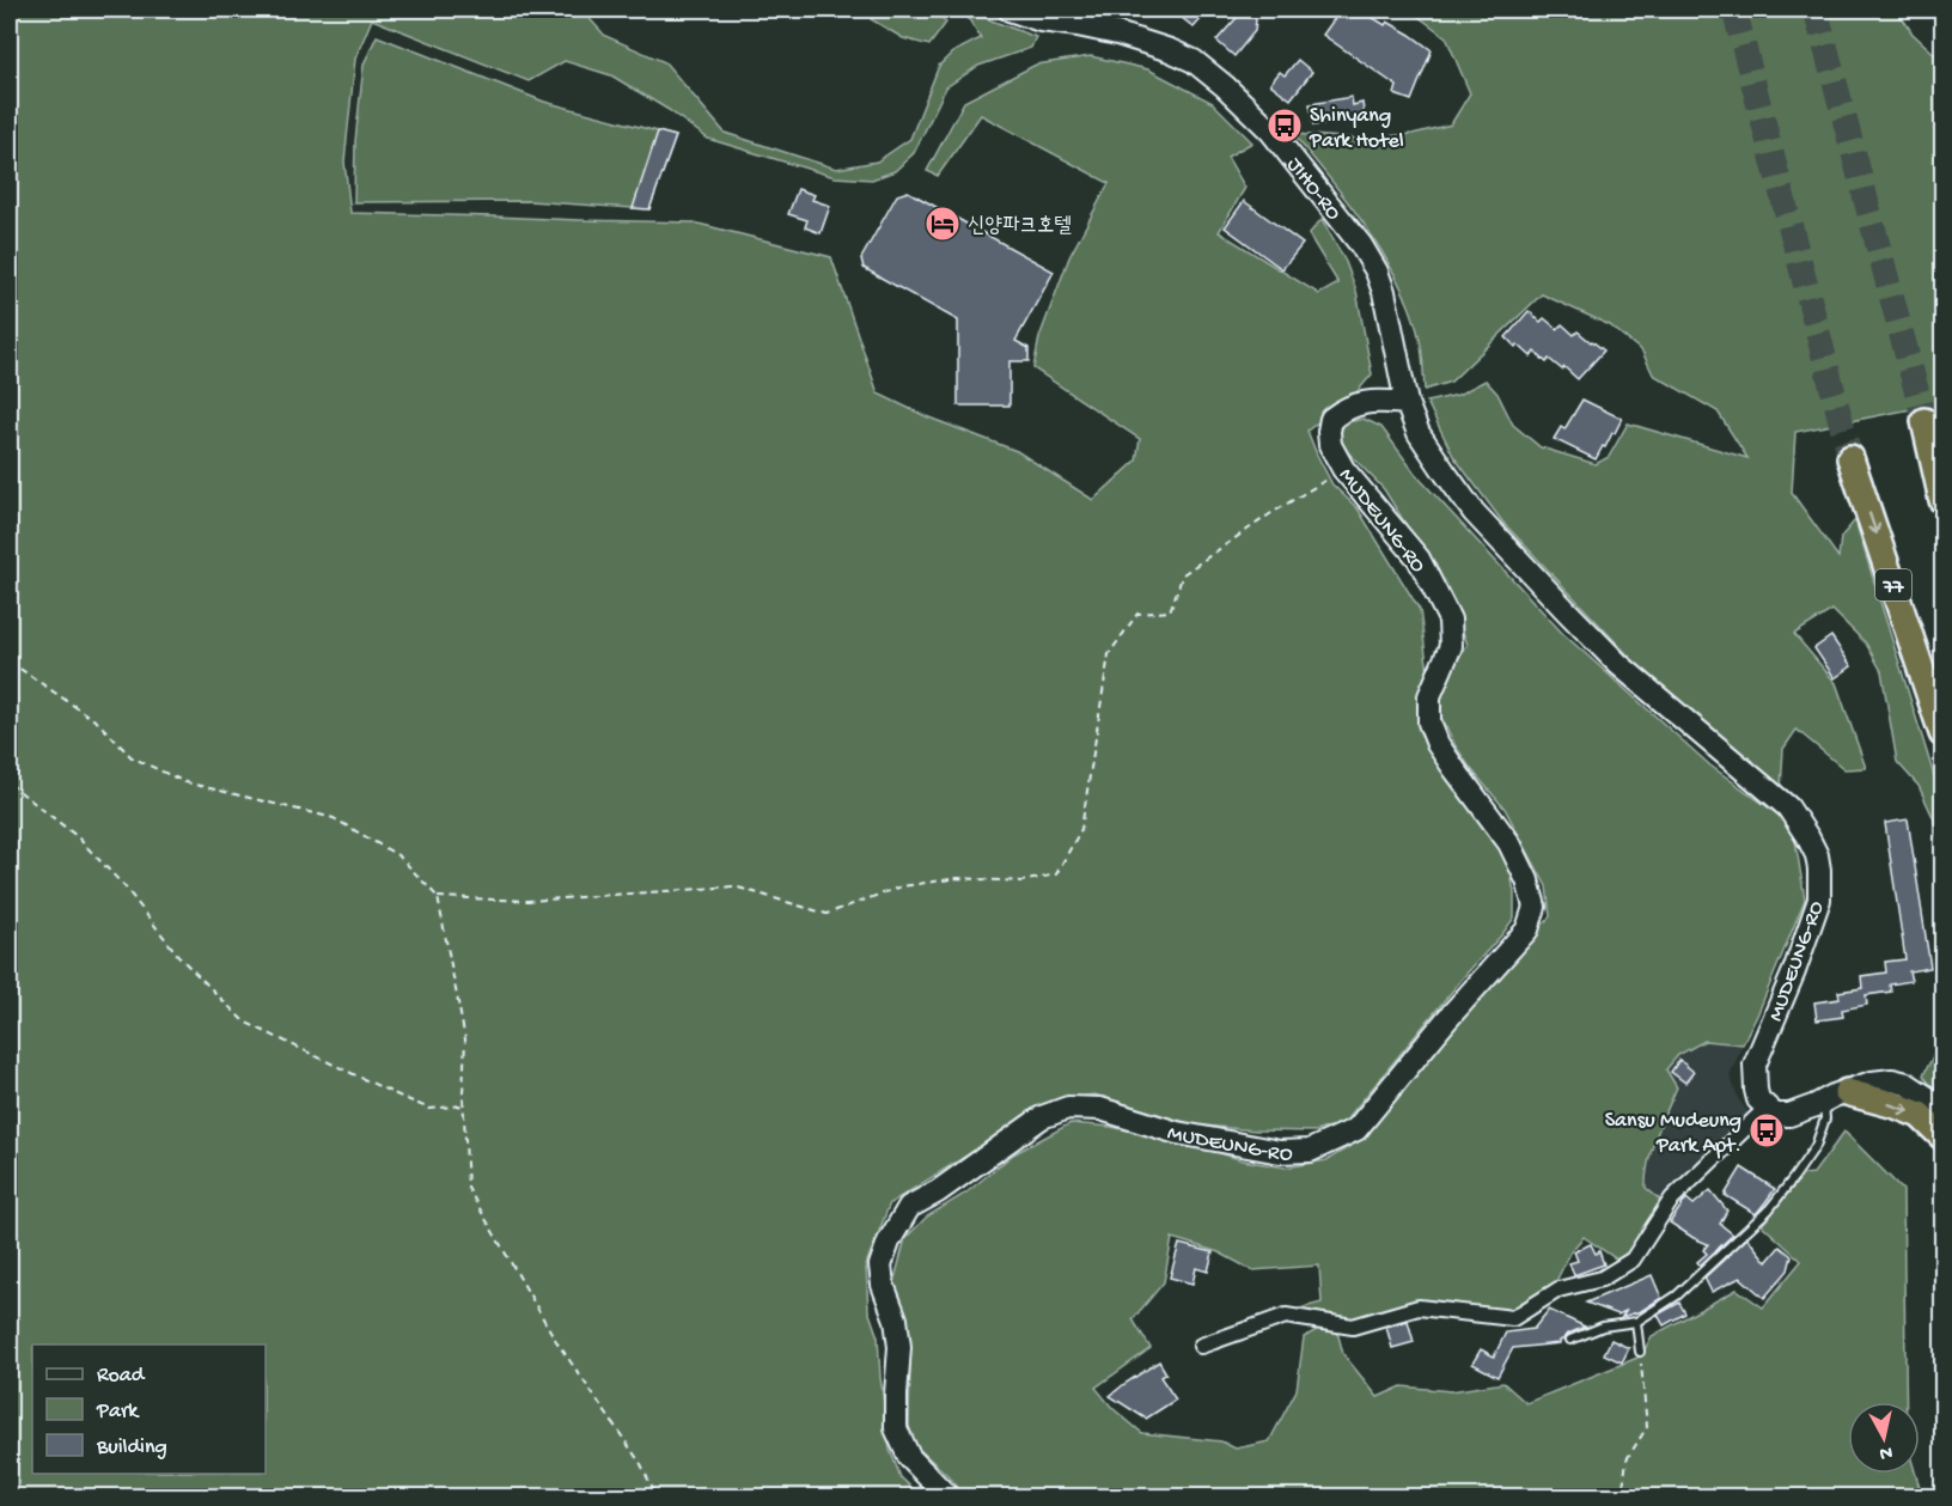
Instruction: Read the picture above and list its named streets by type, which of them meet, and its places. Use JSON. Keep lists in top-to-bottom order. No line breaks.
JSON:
{"streets":{"highway":["77"],"main road":["JIHO-RO","MUDEUNG-RO"]},"crossings":[["JIHO-RO","MUDEUNG-RO"]],"places":{"bus stop":["Shinyang Park Hotel","Sansu Mudeung Park Apt."],"hotel":["신양파크호텔"]},"legend":["Road","Park","Building"],"north":"bottom"}
